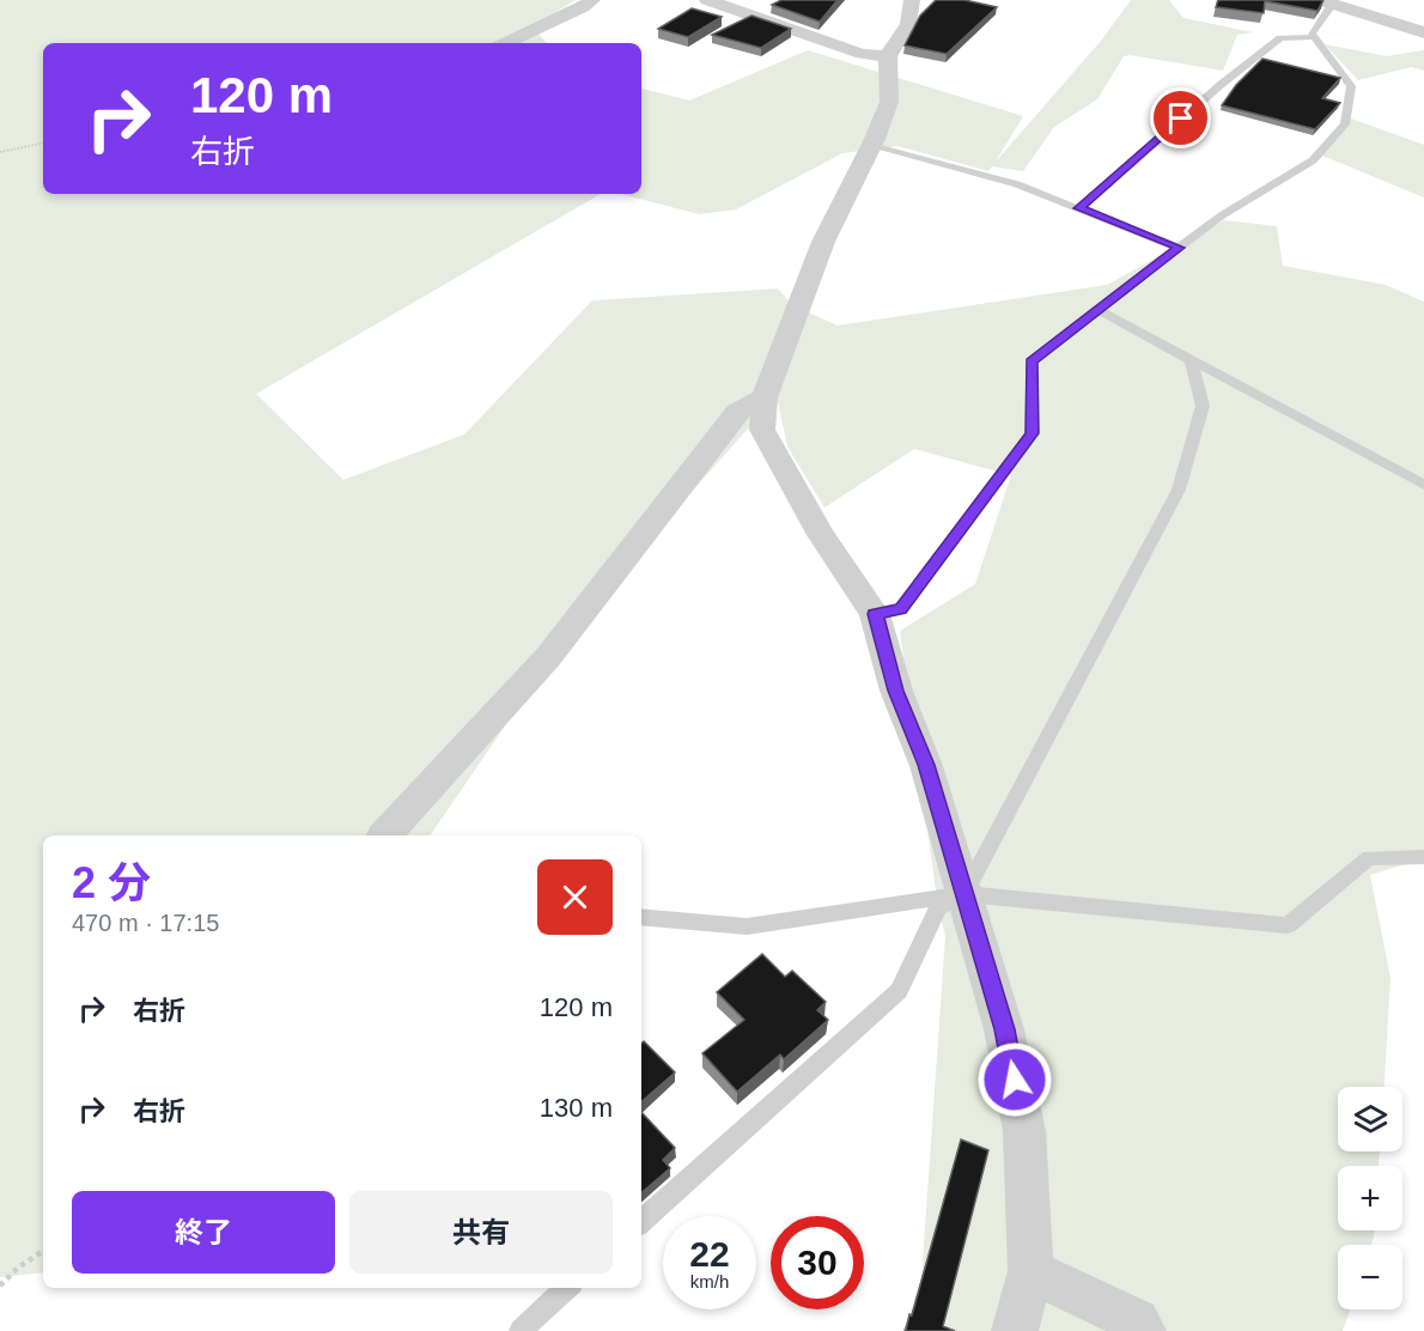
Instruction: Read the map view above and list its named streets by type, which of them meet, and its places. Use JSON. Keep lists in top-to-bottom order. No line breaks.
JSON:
{"page":{"turn":["120 m","右折"],"heading":["2 分","470 m · 17:15"],"list":[{"name":"右折","value":"120 m"},{"name":"右折","value":"130 m"}],"map_buttons":["+","−"],"buttons":["終了","共有"],"speed":"22 km/h","limit":"30"}}
